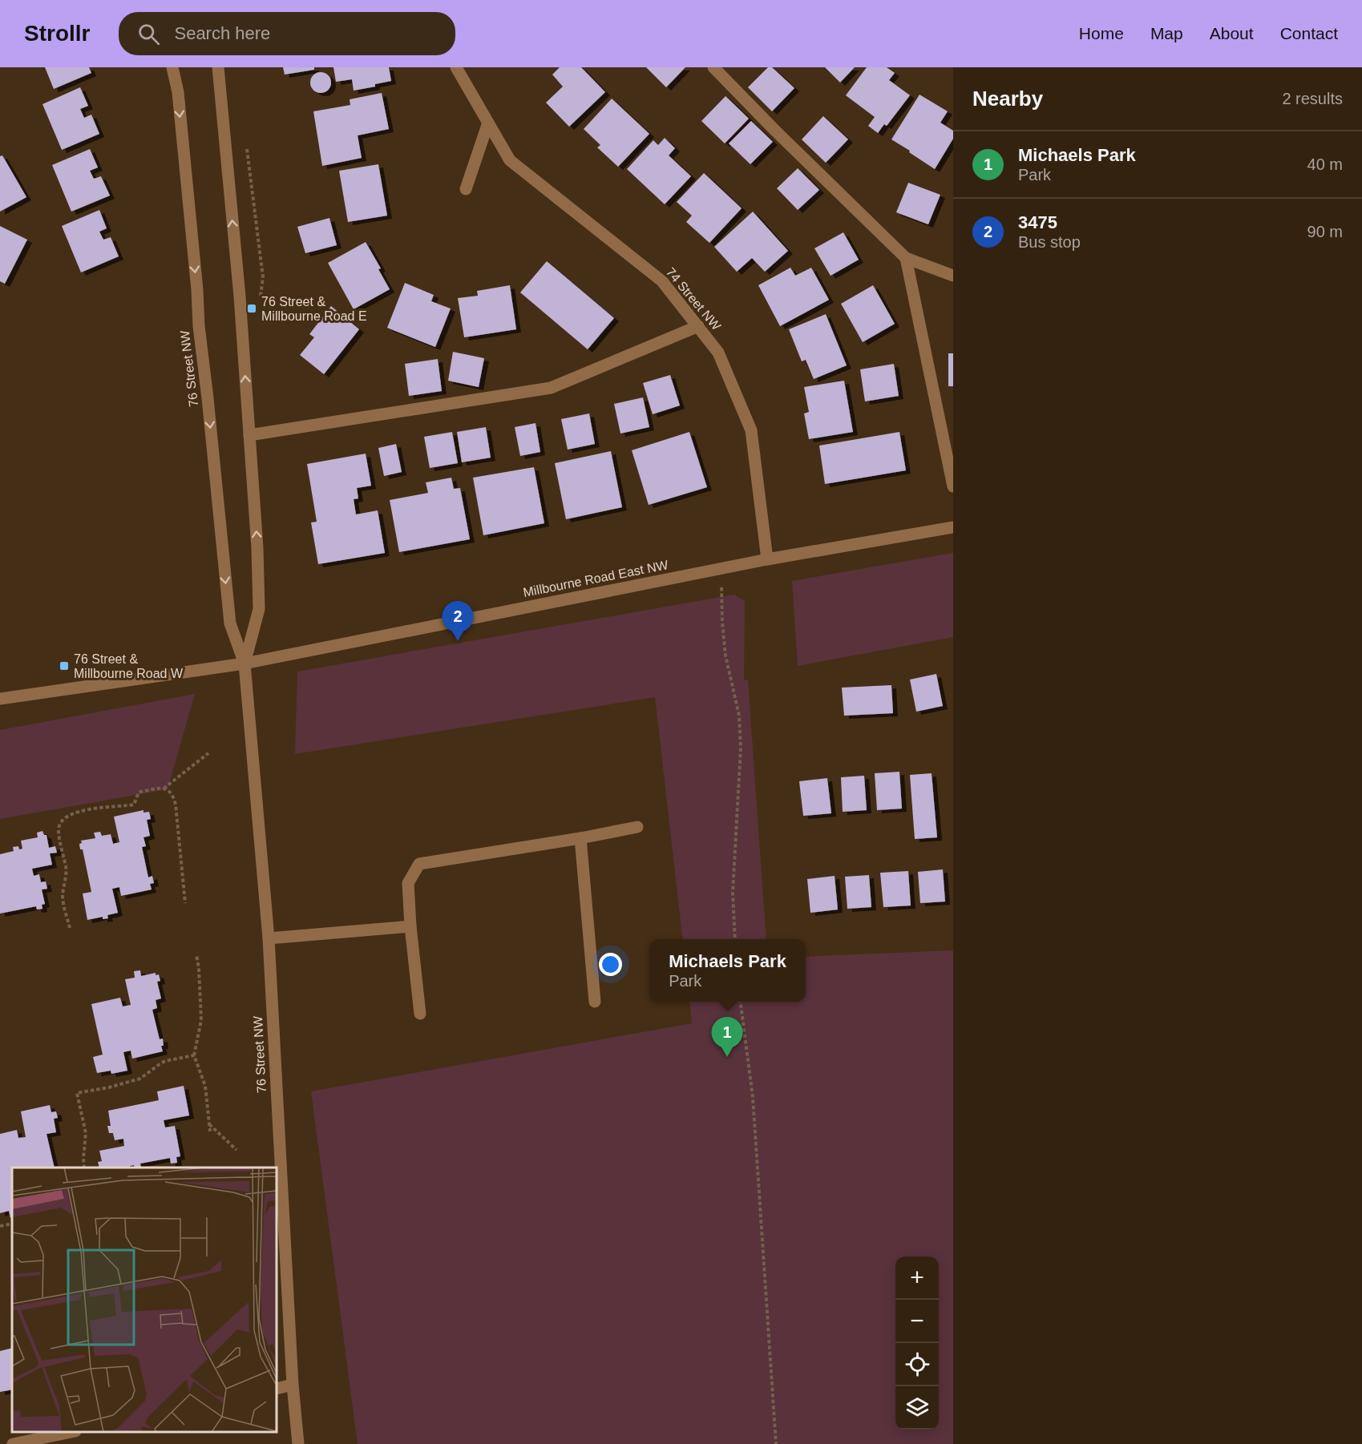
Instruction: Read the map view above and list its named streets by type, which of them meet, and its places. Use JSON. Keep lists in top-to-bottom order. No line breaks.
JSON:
{"streets":{"street":["74 Street NW","76 Street NW","Millbourne Road East NW"]},"crossings":[["74 Street NW","Millbourne Road East NW"],["76 Street NW","Millbourne Road East NW"]],"places":{"transit":["76 Street & Millbourne Road E","76 Street & Millbourne Road W"]},"page":{"header":"Strollr","search":"Search here","nav":["Home","Map","About","Contact"],"heading":["Nearby","2 results"],"list":[{"mark":"1","name":"Michaels Park","note":"Park","value":"40 m"},{"mark":"2","name":"3475","note":"Bus stop","value":"90 m"}],"pins":["2","1"],"popup":["Michaels Park","Park"],"map_buttons":["+","−"]}}
